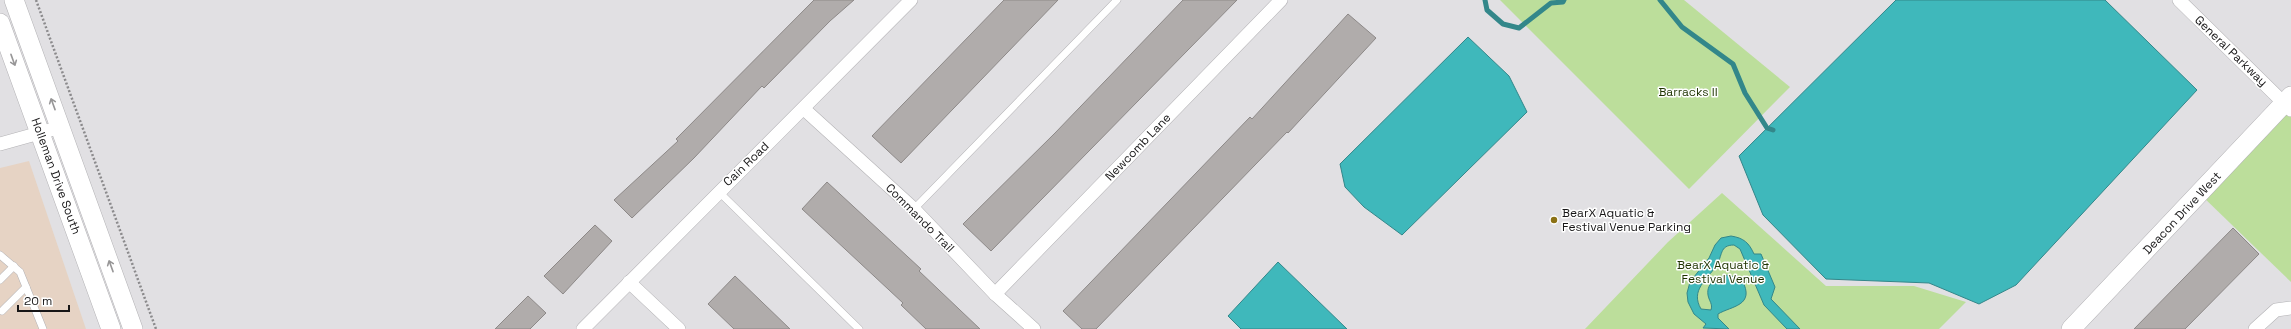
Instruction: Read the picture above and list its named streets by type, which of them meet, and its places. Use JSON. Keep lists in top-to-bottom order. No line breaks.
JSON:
{"streets":{"street":["General Parkway","Newcomb Lane","Cain Road","Holleman Drive South","Deacon Drive West","Commando Trail"]},"crossings":[["General Parkway","Deacon Drive West"],["Newcomb Lane","Commando Trail"],["Cain Road","Commando Trail"]],"parks":["Barracks II","BearX Aquatic & Festival Venue"],"places":["BearX Aquatic & Festival Venue Parking"],"scale_bar":"20 m"}
